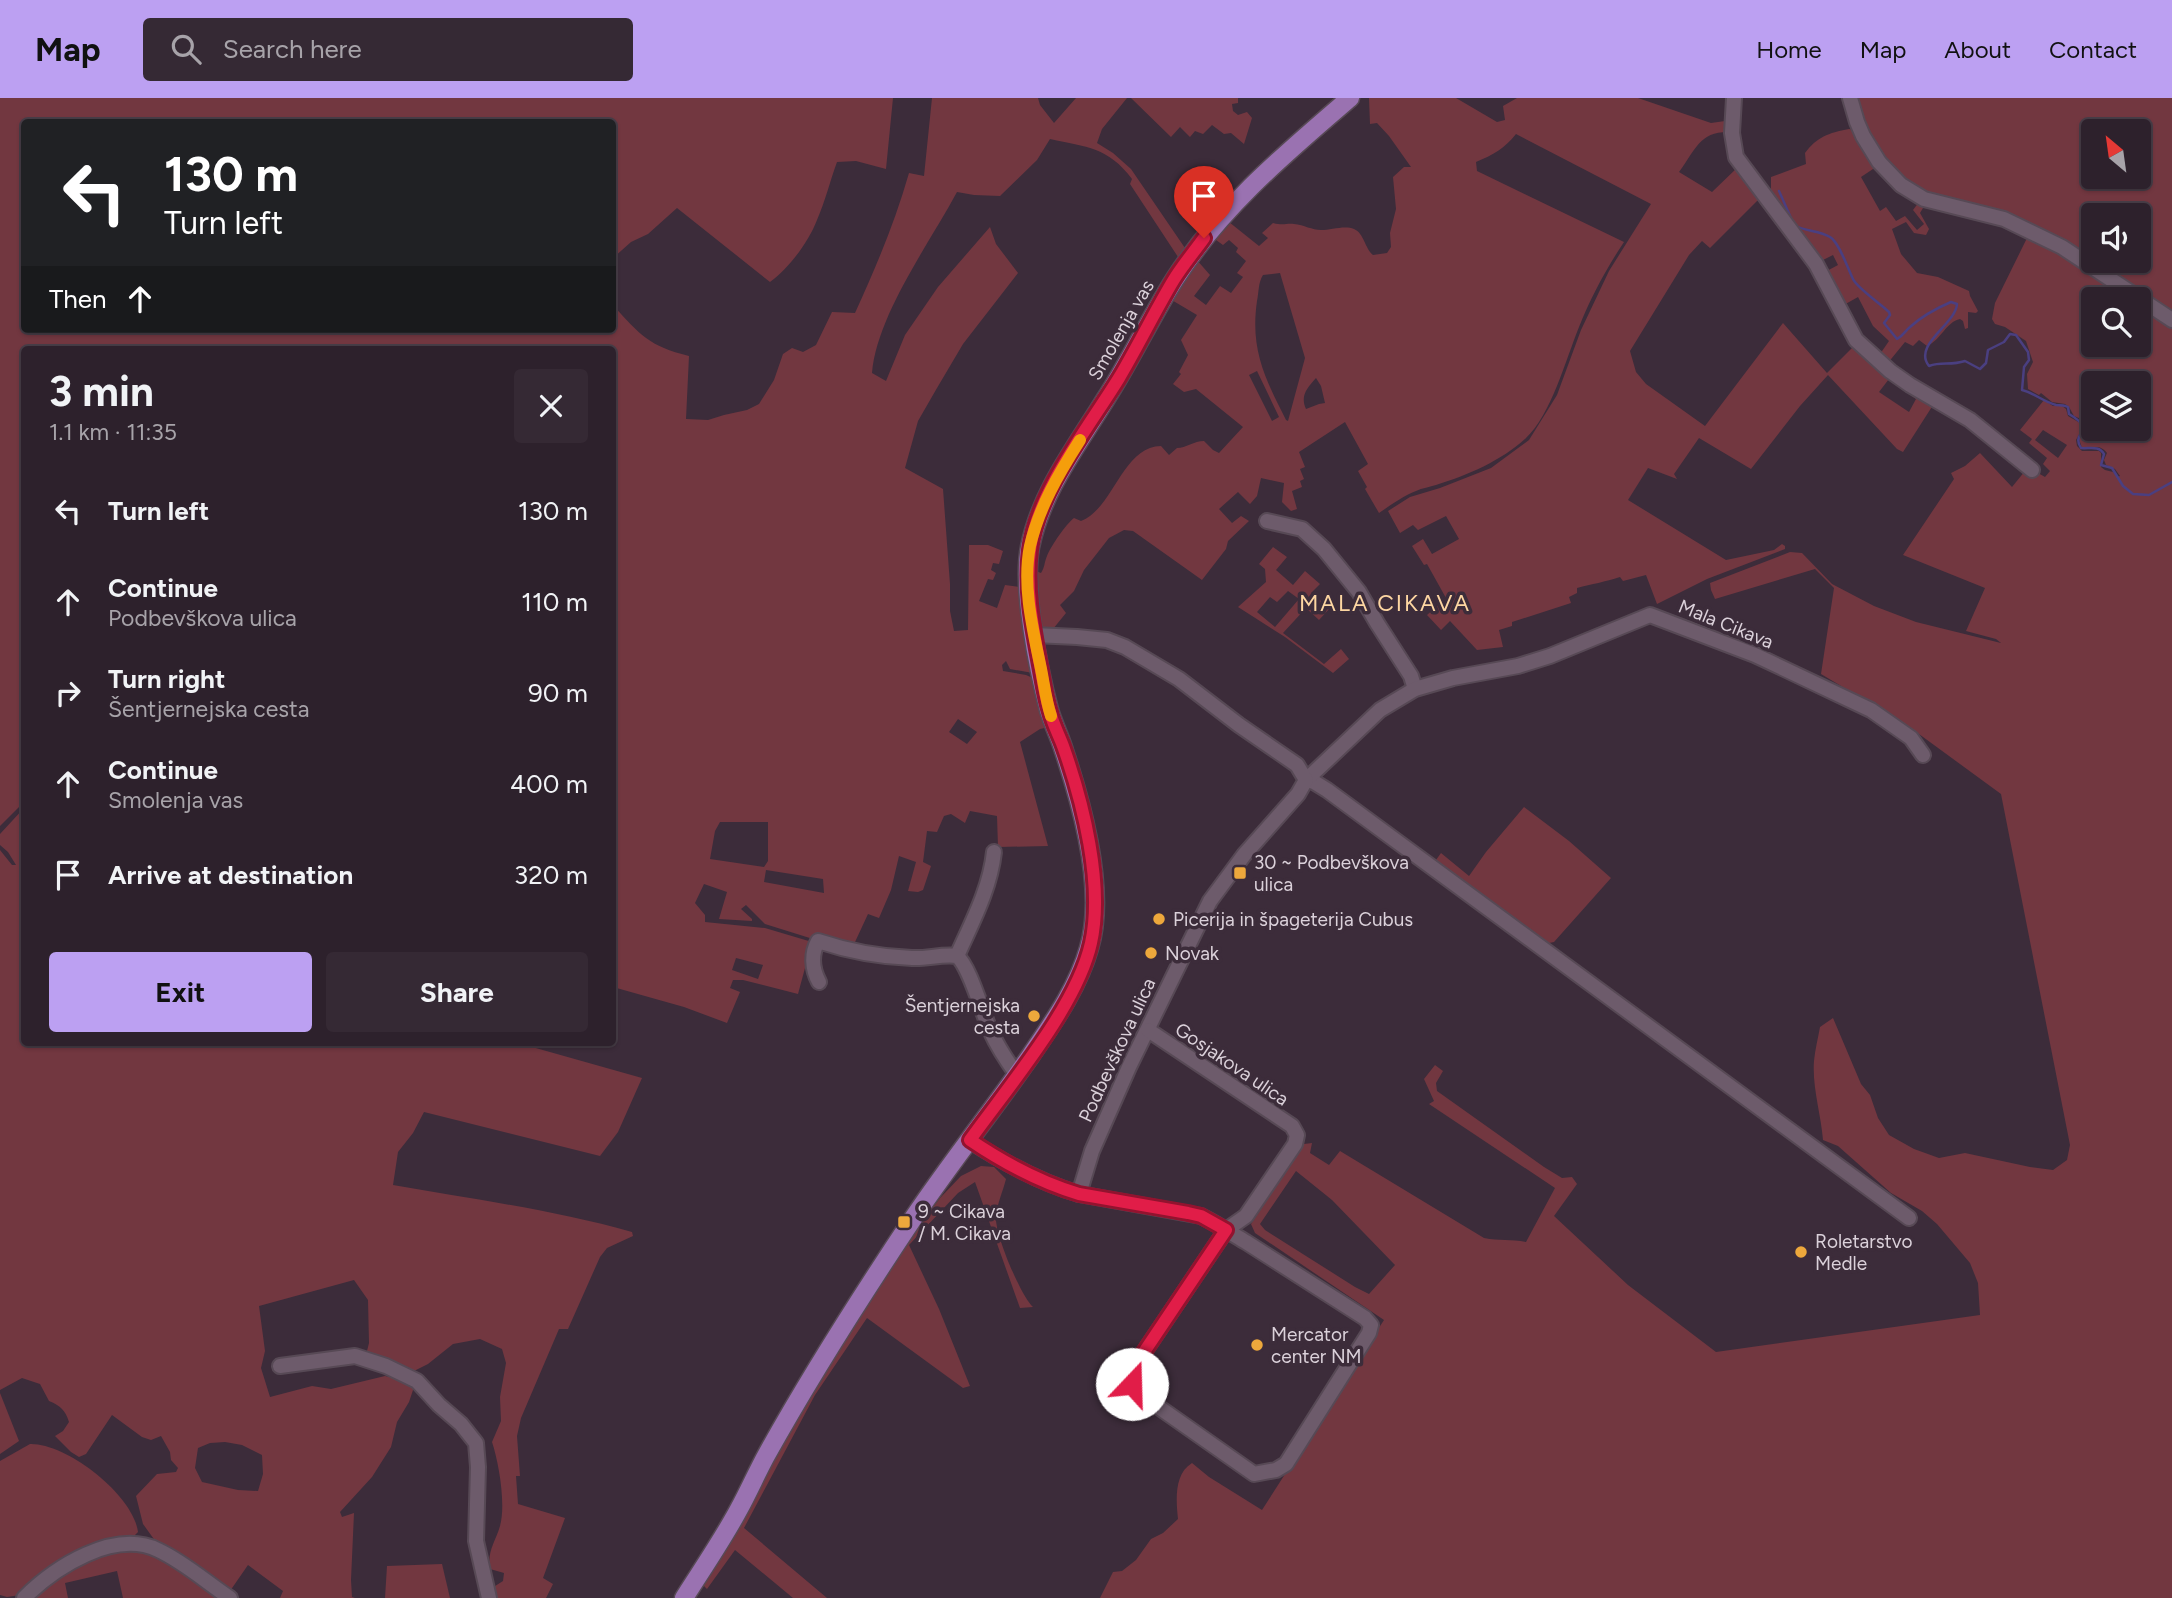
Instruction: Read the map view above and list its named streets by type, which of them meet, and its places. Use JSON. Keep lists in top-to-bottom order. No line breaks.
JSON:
{"streets":{"main road":["Smolenja vas"],"street":["Mala Cikava","Podbevškova ulica","Gosjakova ulica"]},"crossings":[["Mala Cikava","Podbevškova ulica"],["Podbevškova ulica","Gosjakova ulica"]],"districts":["MALA CIKAVA"],"places":{"transit":["30 ~ Podbevškova ulica","9 ~ Cikava / M. Cikava"],"other":["Picerija in špageterija Cubus","Novak","Šentjernejska cesta","Roletarstvo Medle","Mercator center NM"]},"north":"top left","page":{"header":"Map","search":"Search here","nav":["Home","Map","About","Contact"],"turn":["130 m","Turn left"],"then":"Then","heading":["3 min","1.1 km · 11:35"],"list":[{"name":"Turn left","value":"130 m"},{"name":"Continue","note":"Podbevškova ulica","value":"110 m"},{"name":"Turn right","note":"Šentjernejska cesta","value":"90 m"},{"name":"Continue","note":"Smolenja vas","value":"400 m"},{"name":"Arrive at destination","value":"320 m"}],"buttons":["Exit","Share"]}}
